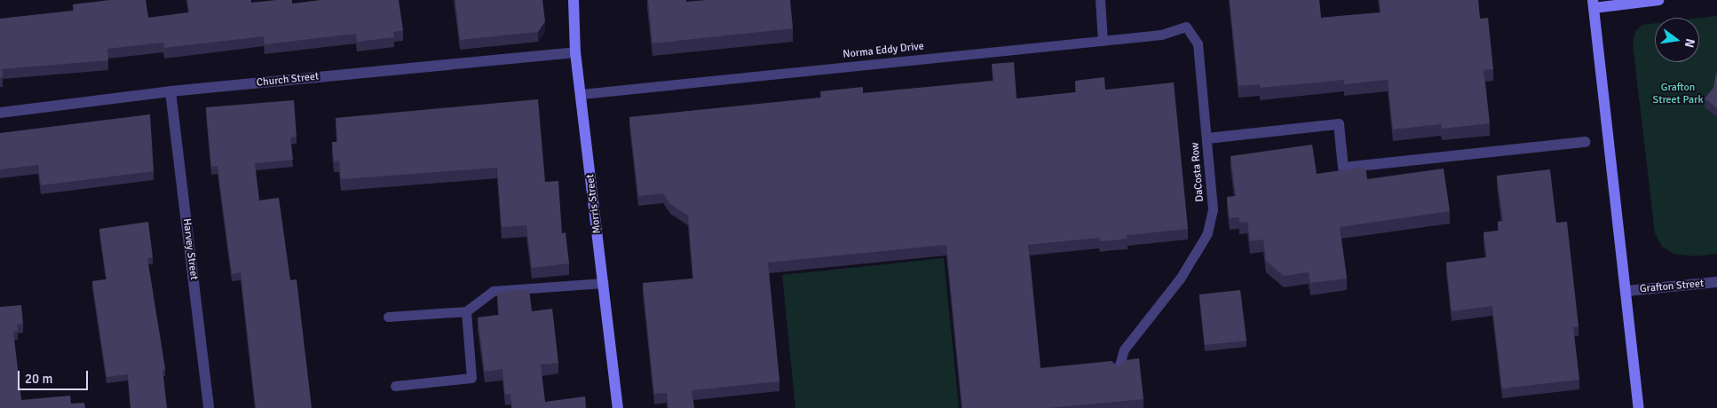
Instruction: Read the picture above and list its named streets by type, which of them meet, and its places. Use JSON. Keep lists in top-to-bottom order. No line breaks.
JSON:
{"streets":{"street":["Church Street","Morris Street","Harvey Street","Grafton Street"],"lane":["Norma Eddy Drive","DaCosta Row"]},"crossings":[["Norma Eddy Drive","DaCosta Row"],["Norma Eddy Drive","Morris Street"],["Church Street","Morris Street"],["Church Street","Harvey Street"]],"parks":["Grafton Street Park"],"scale_bar":"20 m","north":"right"}
